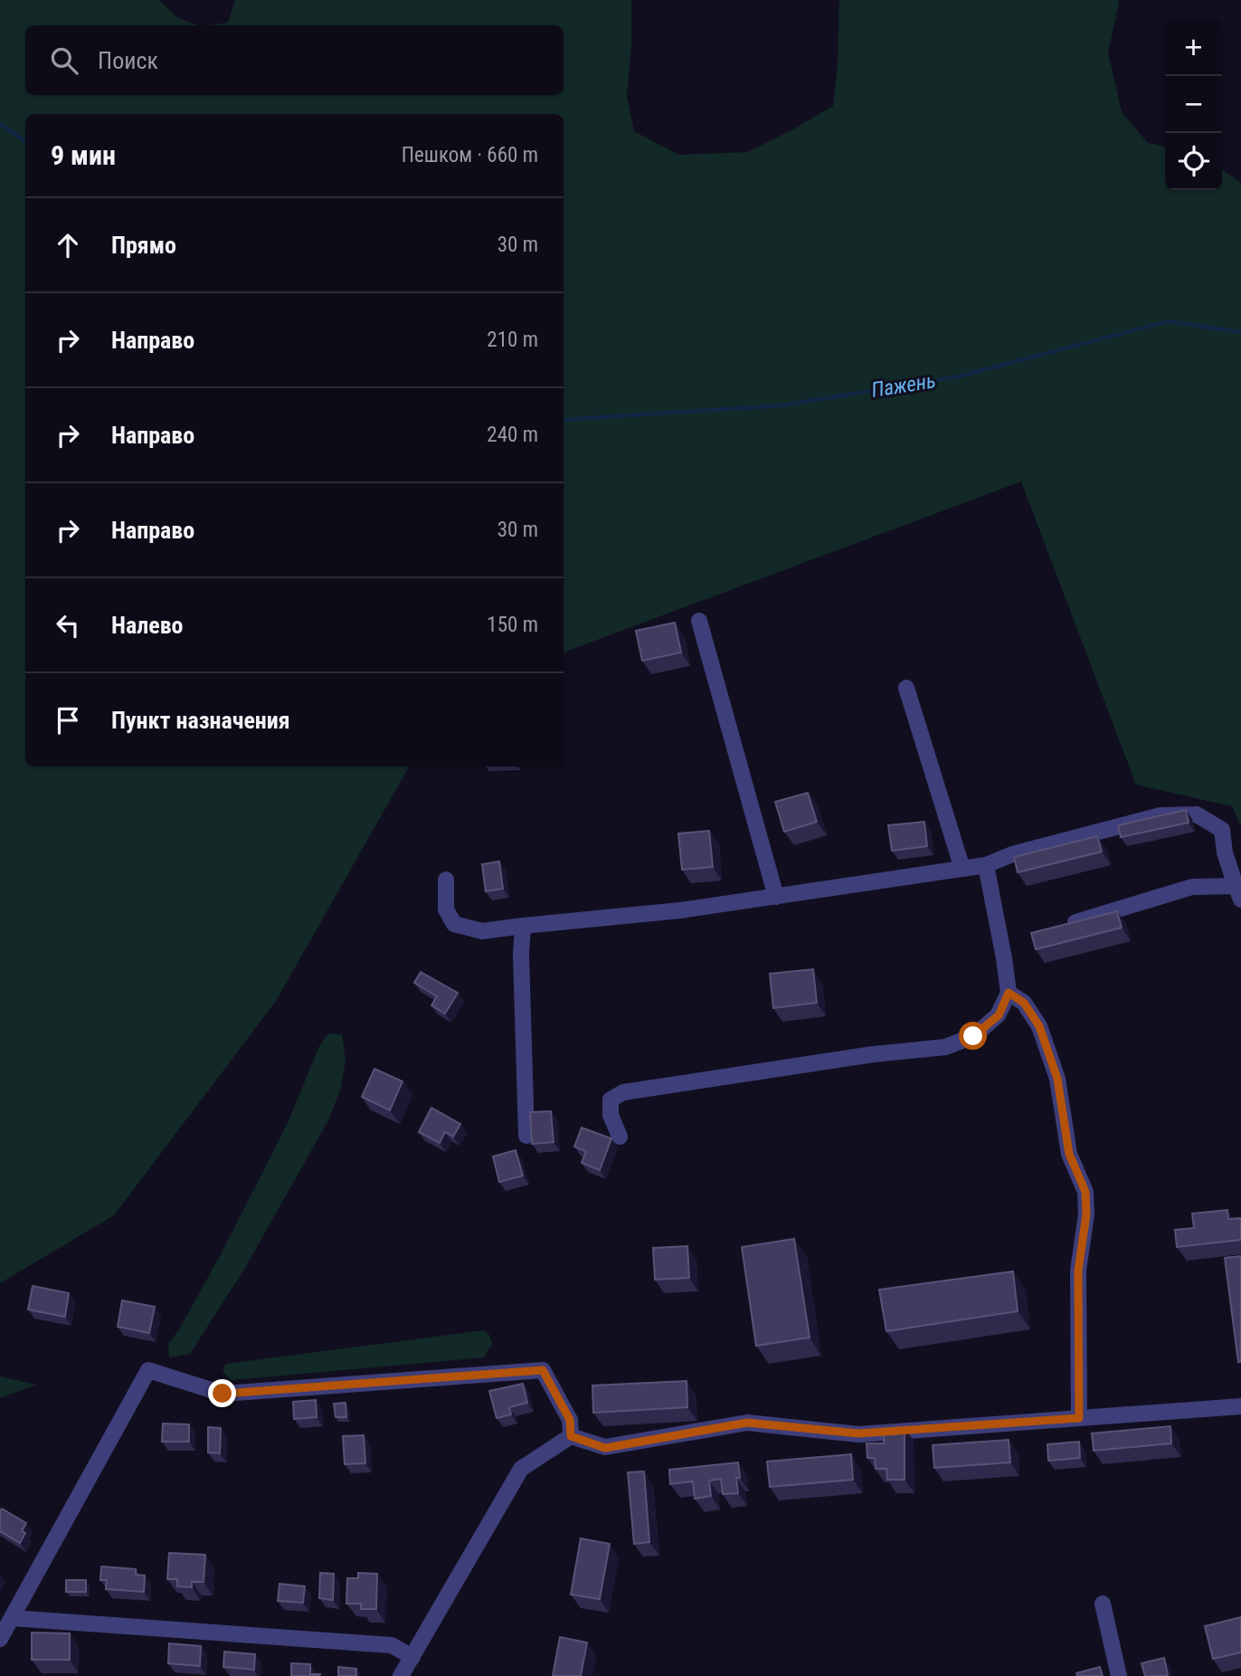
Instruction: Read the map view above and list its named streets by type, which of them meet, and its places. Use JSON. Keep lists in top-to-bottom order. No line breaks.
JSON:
{"water":["Пажень"],"page":{"map_buttons":["+","−"],"search":"Поиск","heading":["9 мин","Пешком · 660 m"],"list":[["Прямо","30 m"],["Направо","210 m"],["Направо","240 m"],["Направо","30 m"],["Налево","150 m"],"Пункт назначения"]}}
